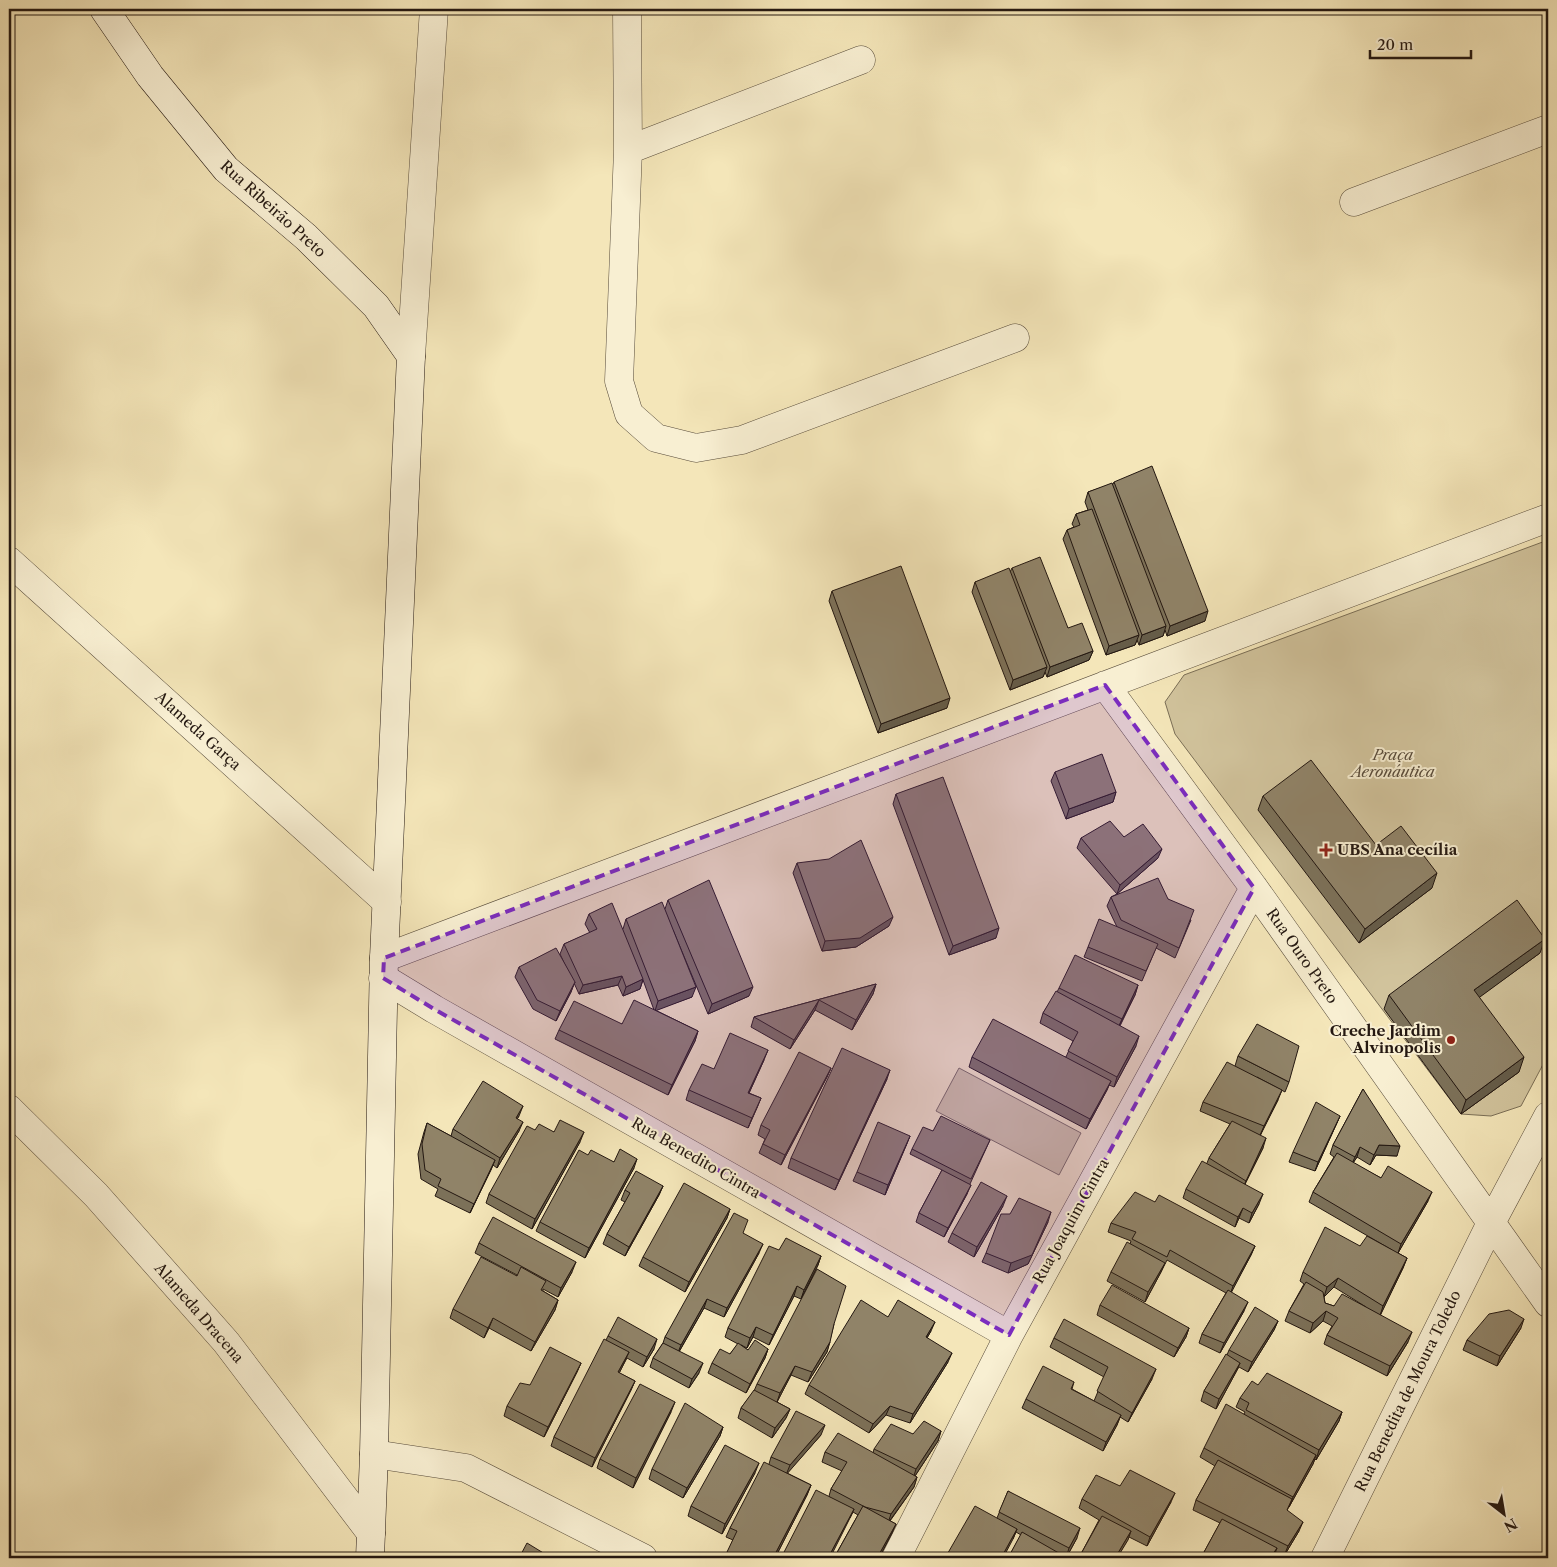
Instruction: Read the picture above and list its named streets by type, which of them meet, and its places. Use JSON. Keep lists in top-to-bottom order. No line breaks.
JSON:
{"streets":{"street":["Rua Ribeirão Preto","Alameda Garça","Rua Ouro Preto","Rua Benedito Cintra","Rua Joaquim Cintra","Alameda Dracena","Rua Benedita de Moura Toledo"]},"crossings":[["Rua Ouro Preto","Rua Joaquim Cintra"],["Rua Ouro Preto","Rua Benedita de Moura Toledo"],["Rua Benedito Cintra","Rua Joaquim Cintra"]],"parks":["Praça Aeronáutica"],"places":{"health":["UBS Ana cecília"],"other":["Creche Jardim Alvinopolis"]},"scale_bar":"20 m","north":"bottom right"}
